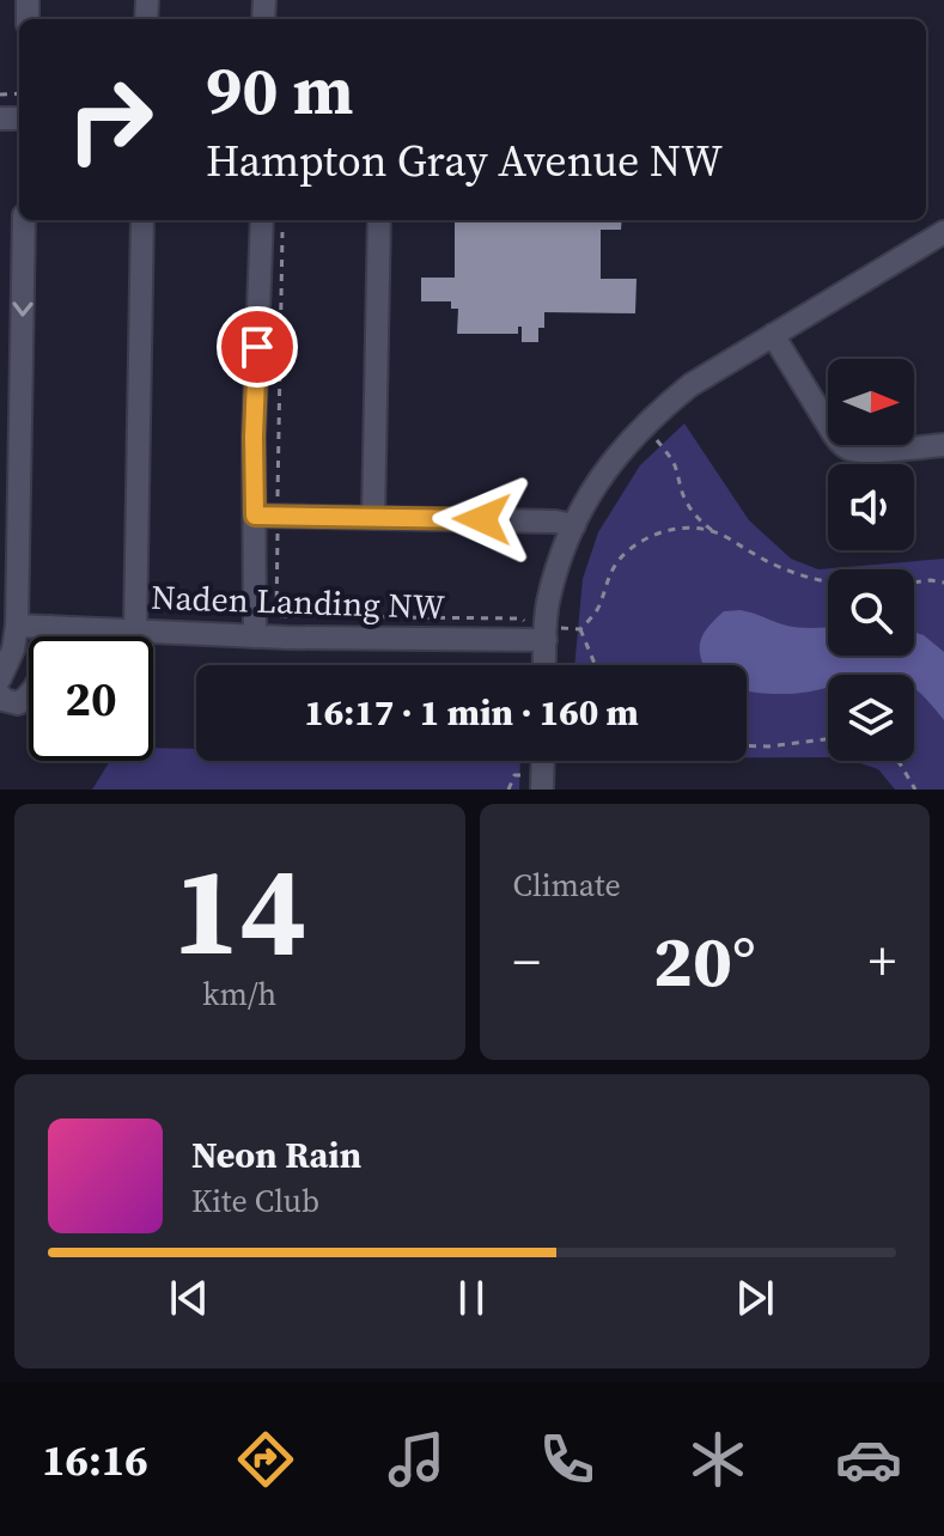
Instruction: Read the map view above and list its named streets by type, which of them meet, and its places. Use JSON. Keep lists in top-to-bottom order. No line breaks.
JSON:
{"streets":{"street":["Naden Landing NW"]},"north":"right","page":{"turn":["90 m","Hampton Gray Avenue NW"],"limit":"20","trip":"16:17 · 1 min · 160 m","tile":[["14","km/h"],"Climate"],"heat":["−","20°","+"],"song":["Neon Rain","Kite Club"],"tabs":"16:16"}}
